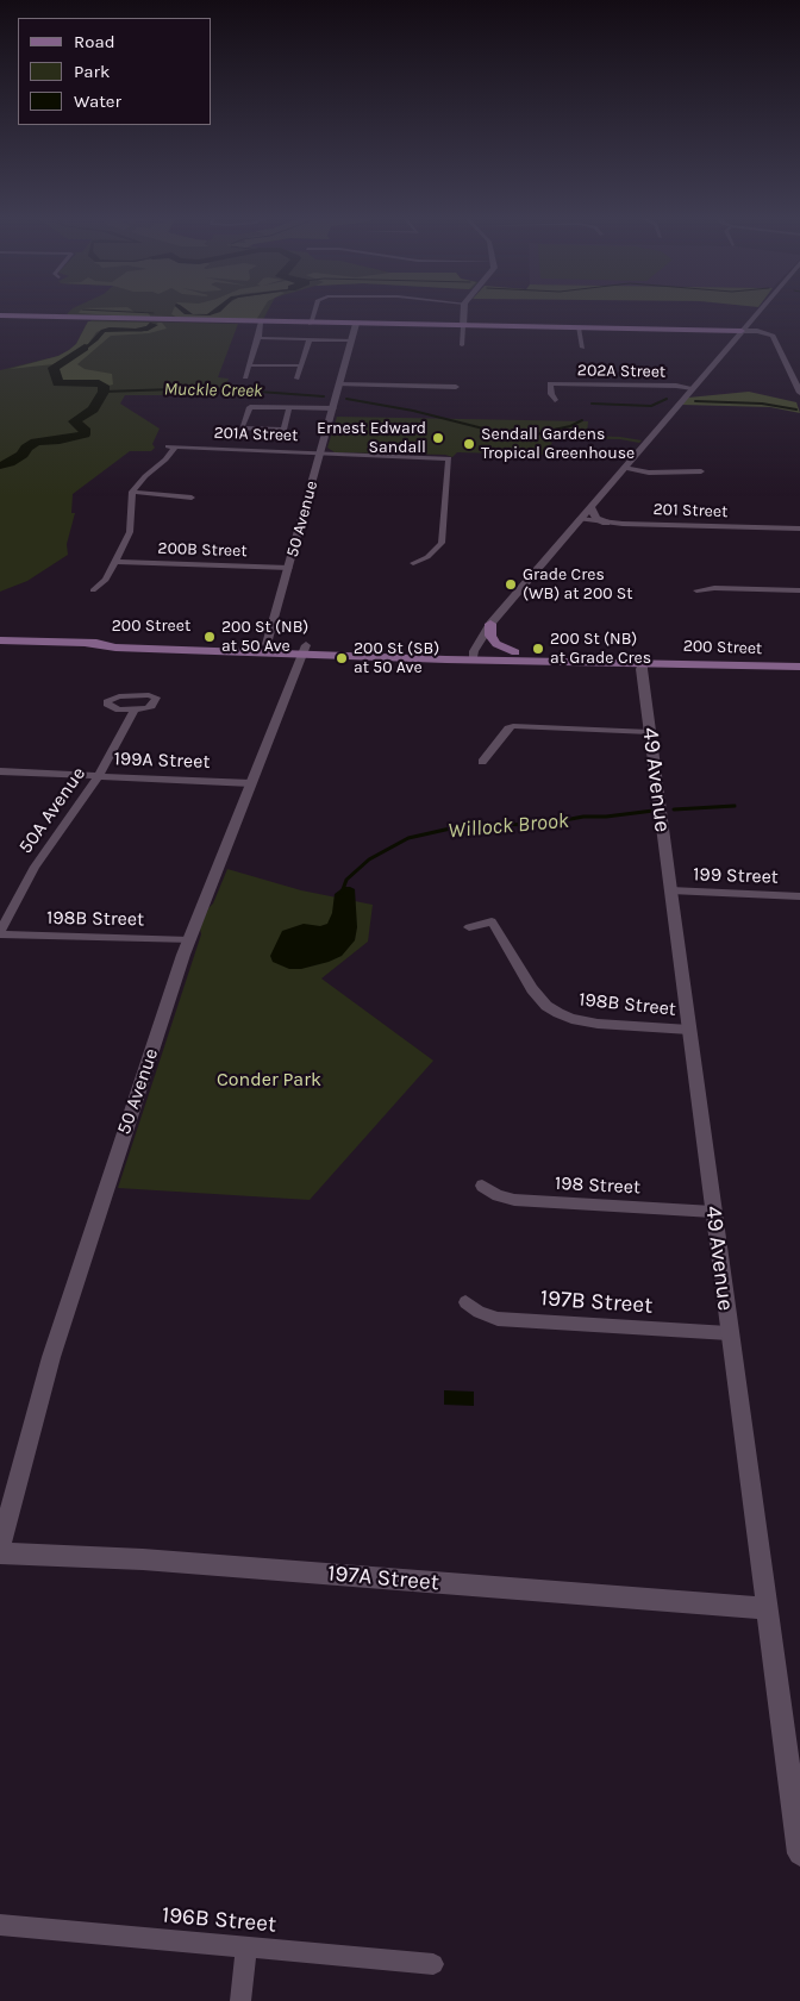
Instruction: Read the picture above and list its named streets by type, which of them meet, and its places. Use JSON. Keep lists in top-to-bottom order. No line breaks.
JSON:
{"streets":{"main road":["200 Street"],"street":["202A Street","201A Street","201 Street","50 Avenue","200B Street","199A Street","49 Avenue","50A Avenue","199 Street","198B Street","198 Street","197B Street","197A Street","196B Street"]},"crossings":[["201A Street","50 Avenue"],["50 Avenue","200B Street"],["50 Avenue","200 Street"],["50 Avenue","199A Street"],["50 Avenue","198B Street"],["50 Avenue","197A Street"],["200 Street","49 Avenue"],["199A Street","50A Avenue"],["49 Avenue","199 Street"],["49 Avenue","198B Street"],["49 Avenue","198 Street"],["49 Avenue","197B Street"],["49 Avenue","197A Street"],["50A Avenue","198B Street"]],"water":["Muckle Creek","Willock Brook"],"parks":["Conder Park"],"places":["Ernest Edward Sandall","Sendall Gardens Tropical Greenhouse","Grade Cres (WB) at 200 St","200 St (NB) at 50 Ave","200 St (NB) at Grade Cres","200 St (SB) at 50 Ave"],"legend":["Road","Park","Water"]}
